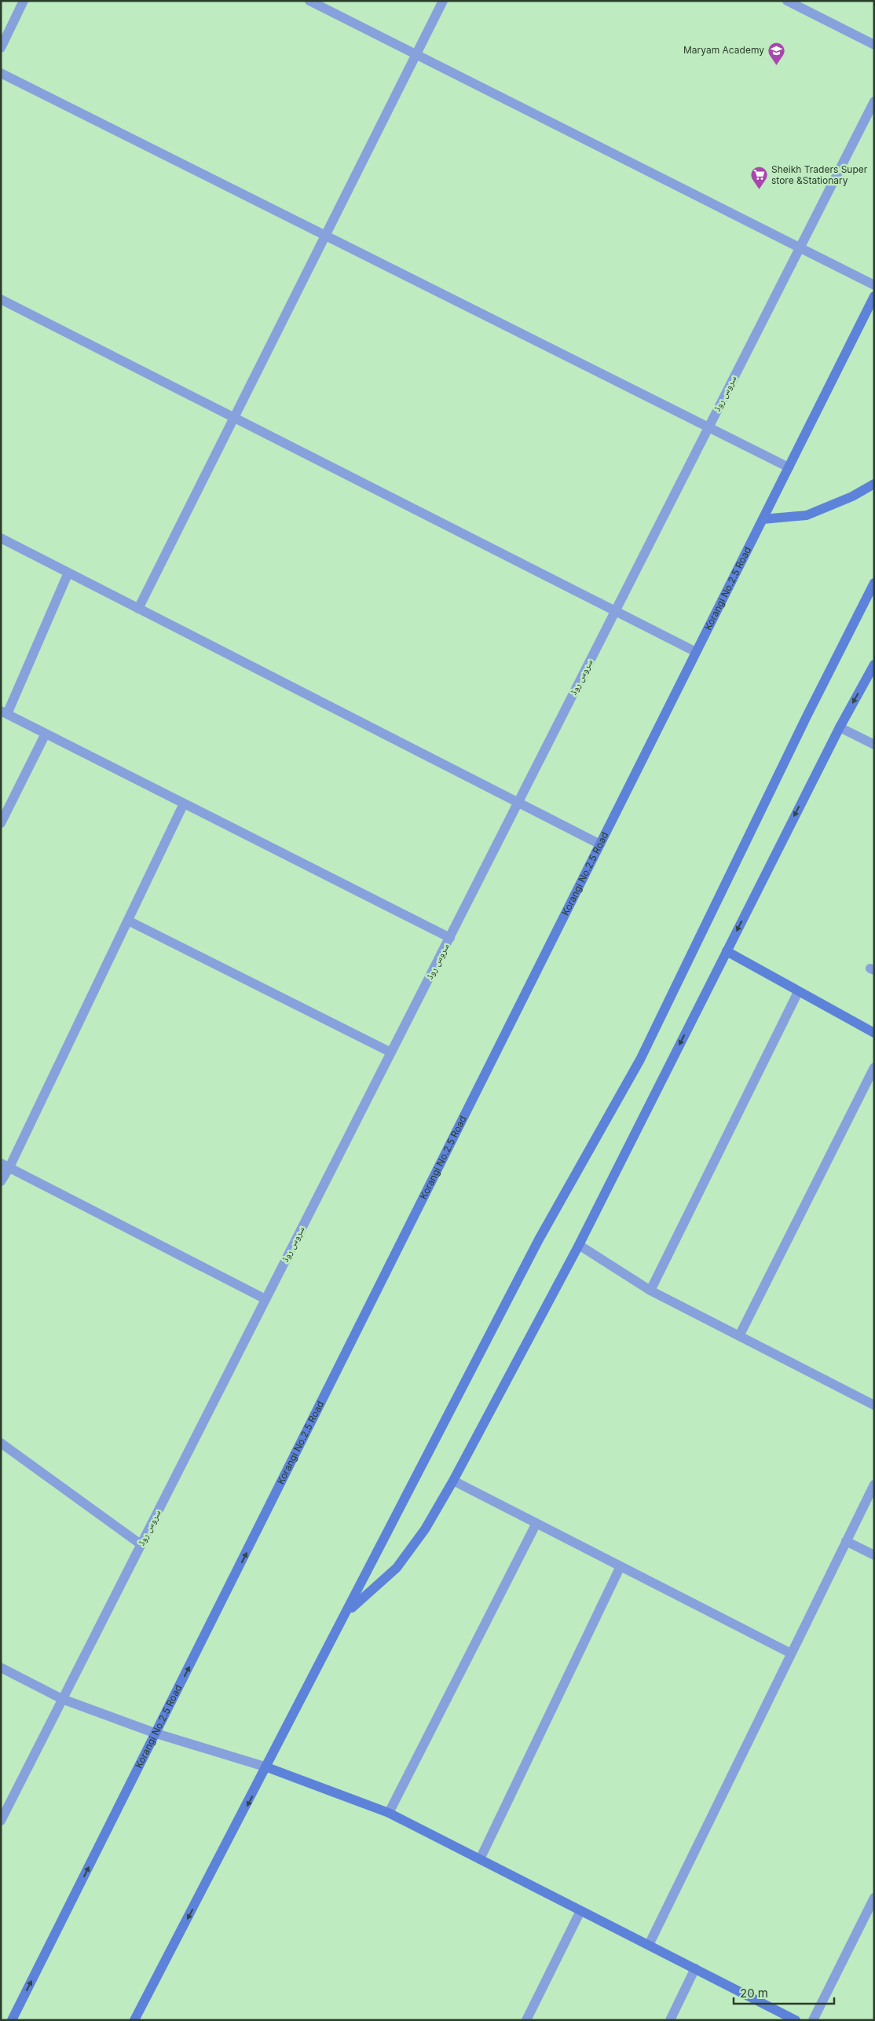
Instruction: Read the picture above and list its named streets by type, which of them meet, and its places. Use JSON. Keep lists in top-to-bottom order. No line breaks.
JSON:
{"streets":{"main road":["Korangi No.2.5 Road"],"street":["سروس روڈ"]},"one_way":["Korangi No.2.5 Road"],"places":{"school or university":["Maryam Academy"],"supermarket":["Sheikh Traders Super store &Stationary"]},"scale_bar":"20 m"}
